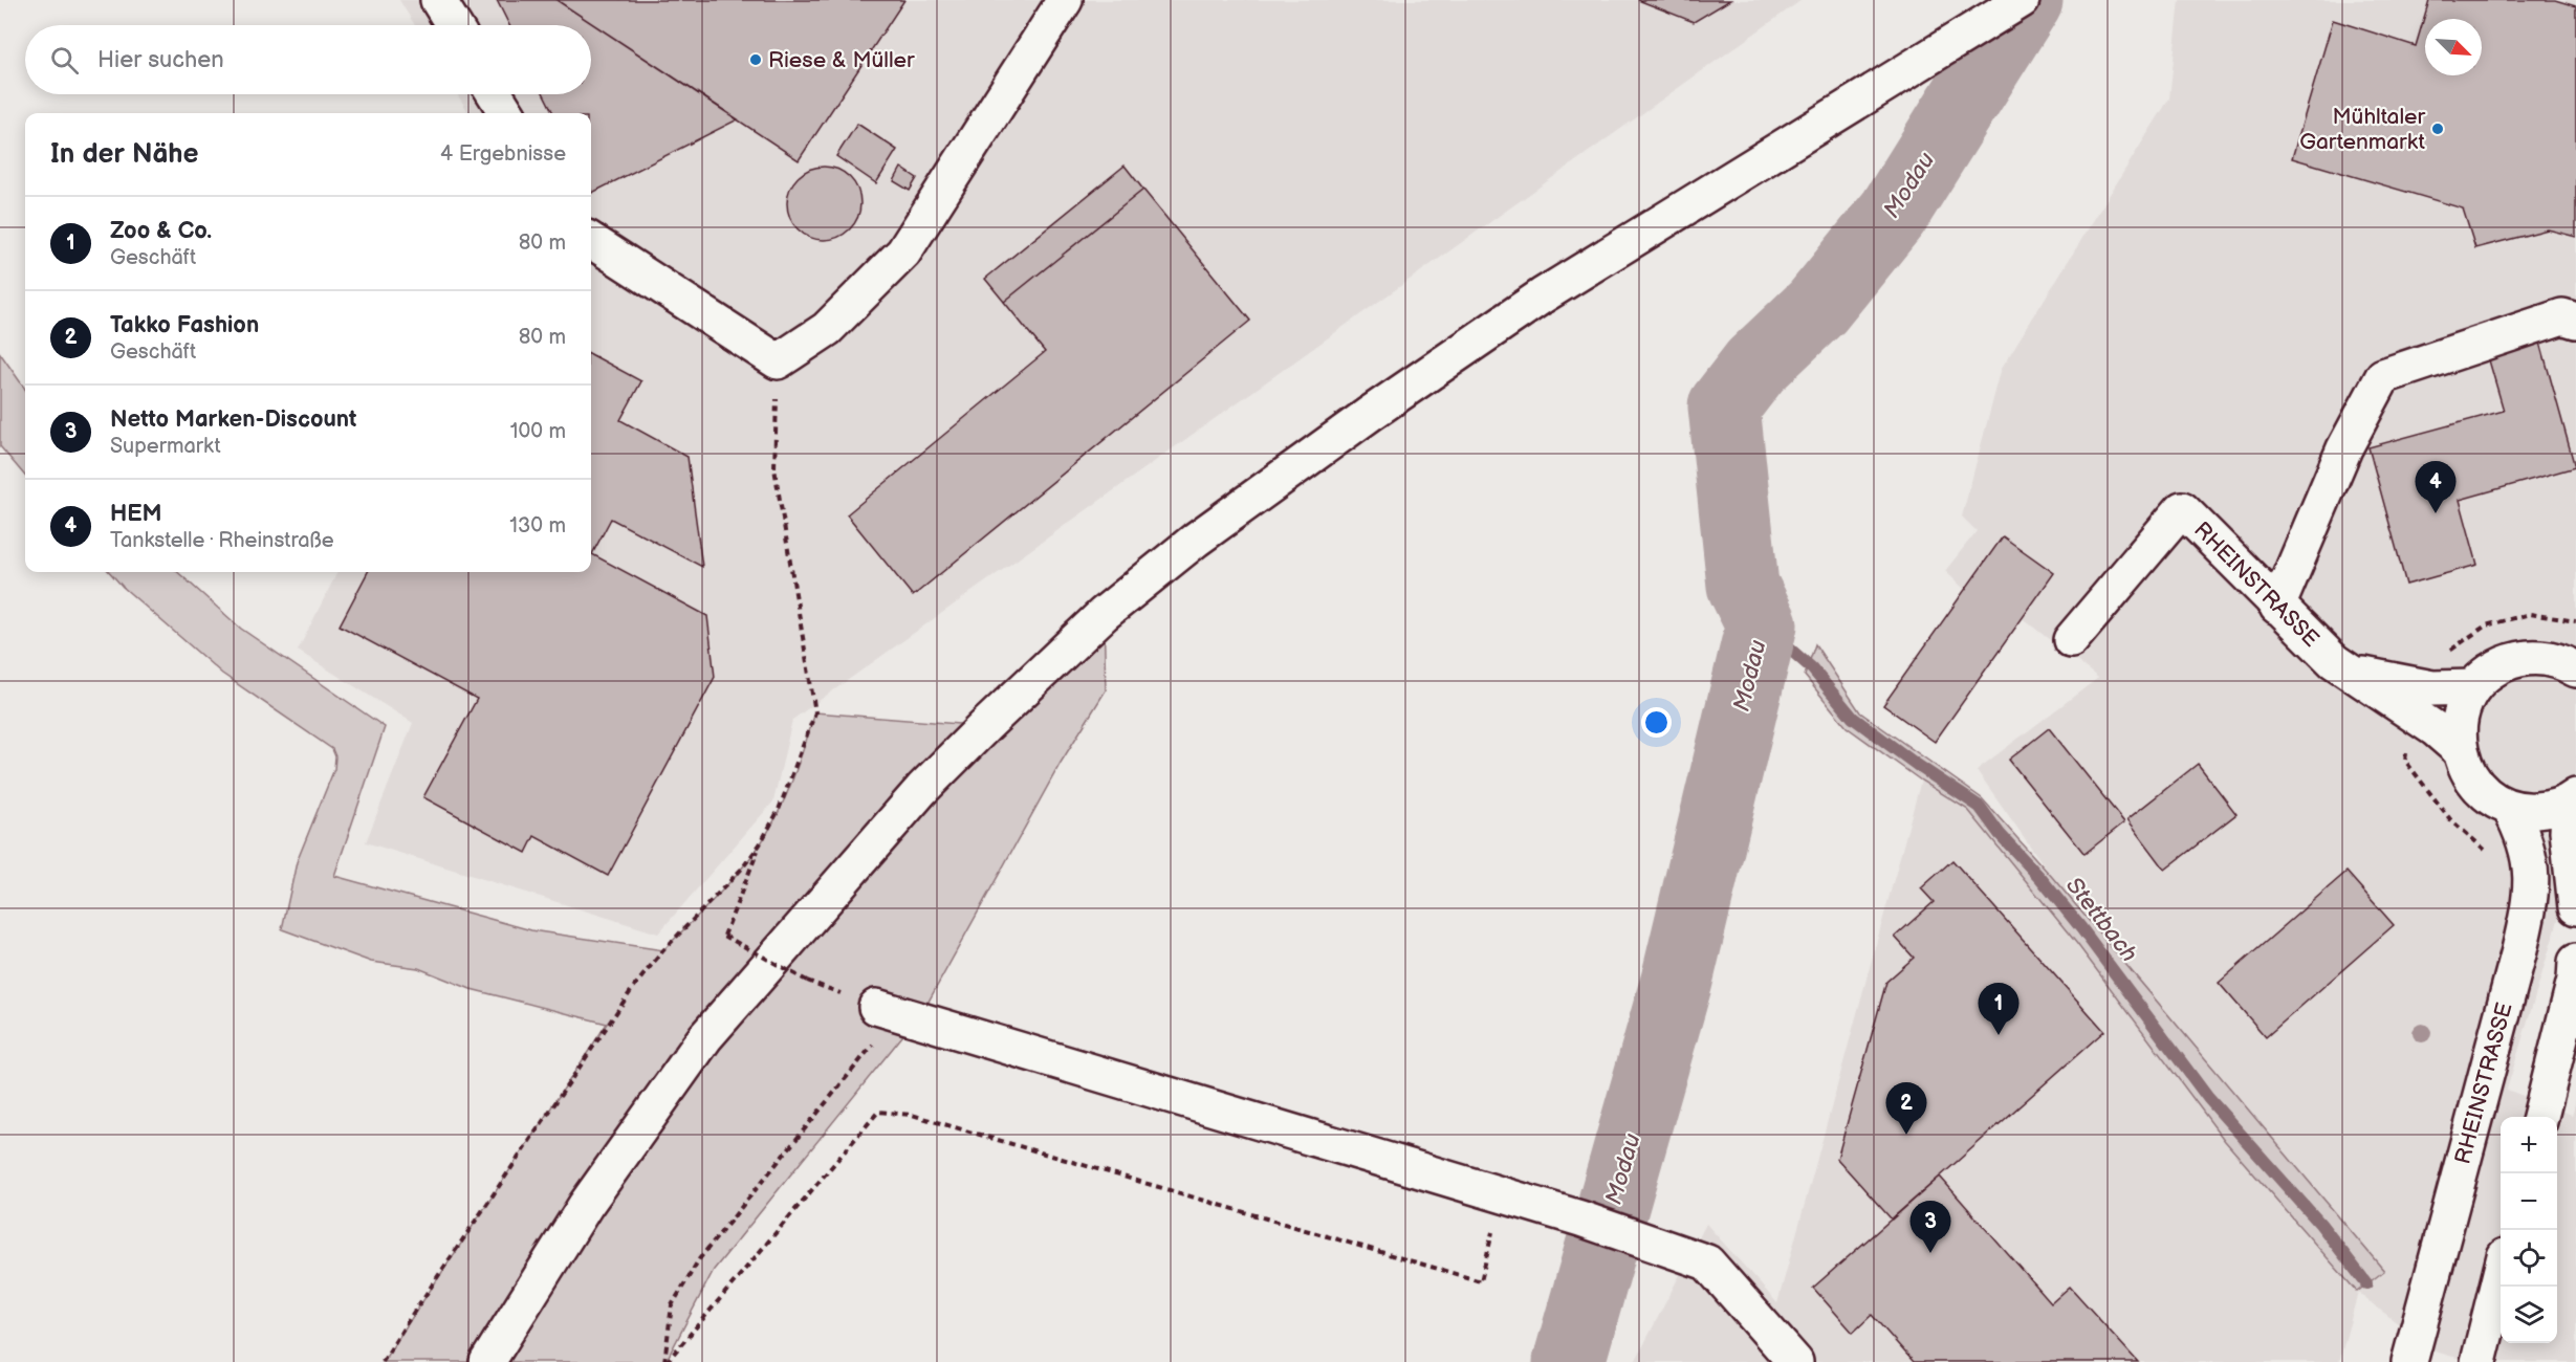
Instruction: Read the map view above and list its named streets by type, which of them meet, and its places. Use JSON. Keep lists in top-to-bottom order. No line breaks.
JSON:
{"streets":{"main road":["RHEINSTRASSE"]},"water":["Modau","Stettbach"],"places":["Riese & Müller","Mühltaler Gartenmarkt"],"north":"bottom right","page":{"search":"Hier suchen","heading":["In der Nähe","4 Ergebnisse"],"list":[{"mark":"1","name":"Zoo & Co.","note":"Geschäft","value":"80 m"},{"mark":"2","name":"Takko Fashion","note":"Geschäft","value":"80 m"},{"mark":"3","name":"Netto Marken-Discount","note":"Supermarkt","value":"100 m"},{"mark":"4","name":"HEM","note":"Tankstelle · Rheinstraße","value":"130 m"}],"pins":["4","1","2","3"],"map_buttons":["+","−"]}}
